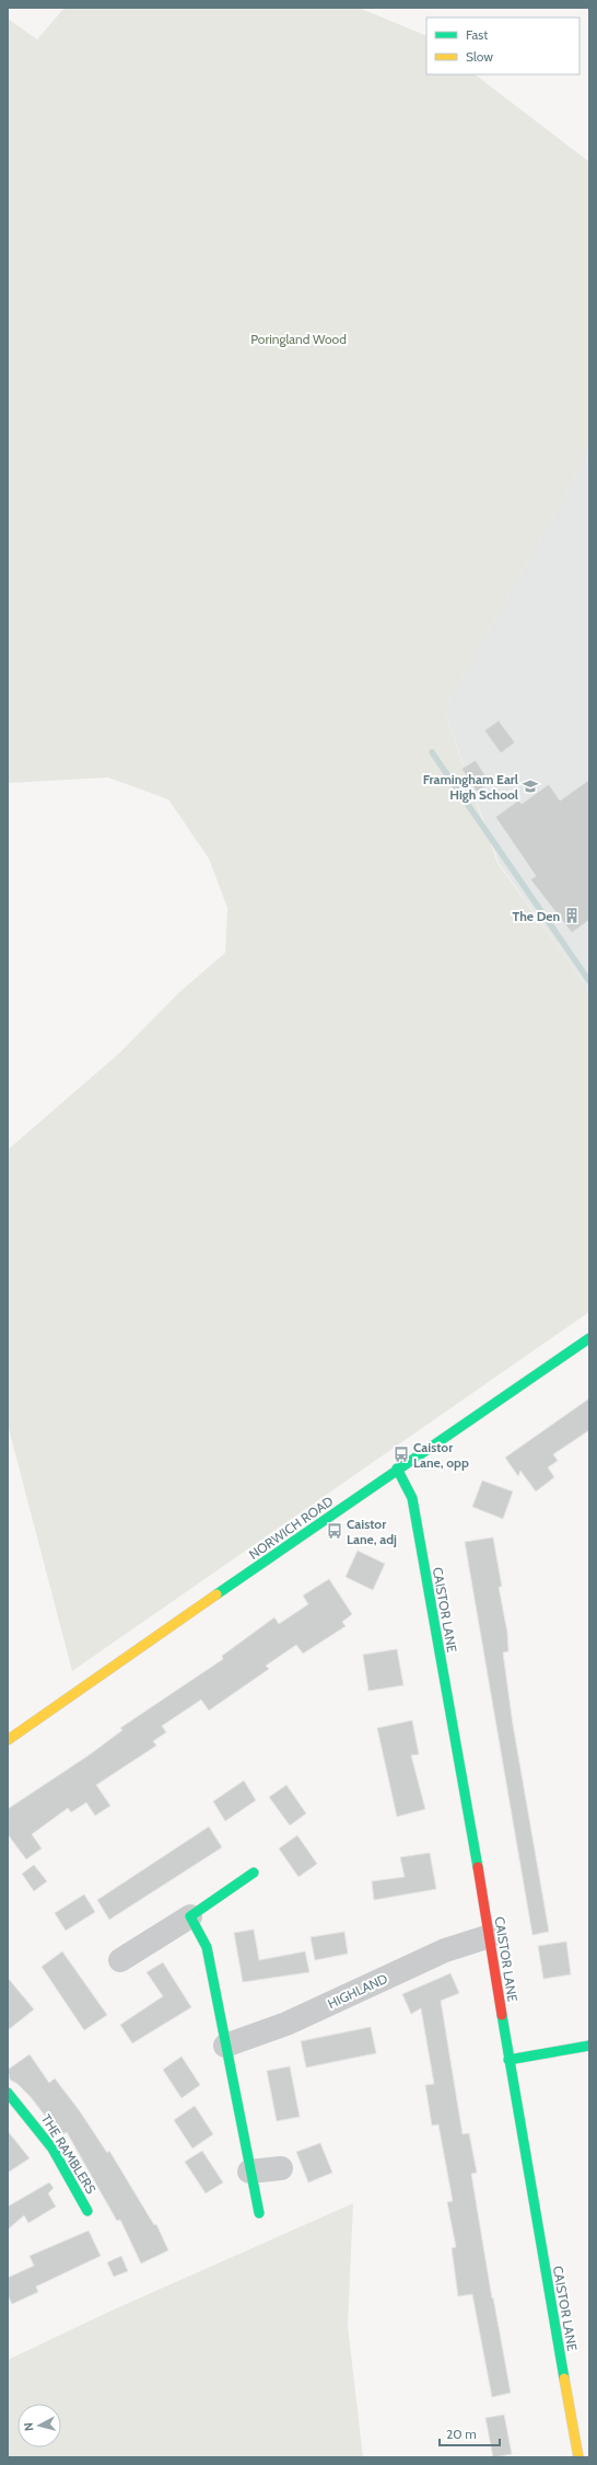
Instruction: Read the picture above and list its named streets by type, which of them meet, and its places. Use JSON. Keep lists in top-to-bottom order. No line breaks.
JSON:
{"streets":{"street":["NORWICH ROAD","CAISTOR LANE","HIGHLAND","THE RAMBLERS"]},"crossings":[["NORWICH ROAD","CAISTOR LANE"],["CAISTOR LANE","HIGHLAND"]],"parks":["Poringland Wood"],"places":{"school or university":["Framingham Earl High School"],"building":["The Den"],"bus stop":["Caistor Lane, opp","Caistor Lane, adj"]},"legend":["Fast","Slow"],"scale_bar":"20 m","north":"left"}
